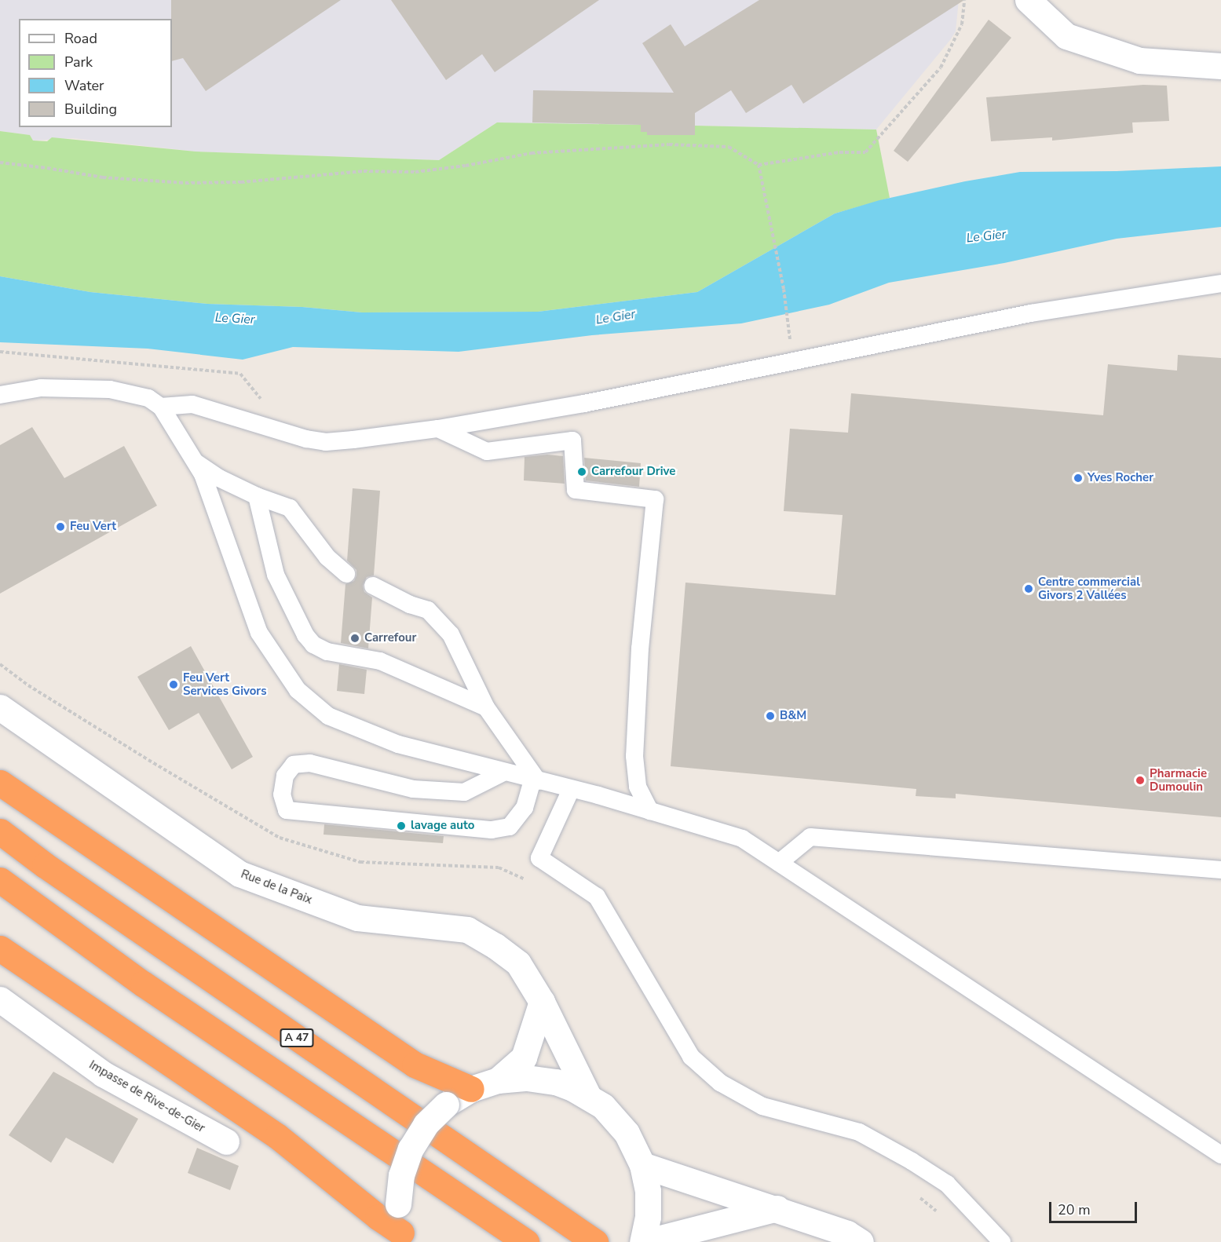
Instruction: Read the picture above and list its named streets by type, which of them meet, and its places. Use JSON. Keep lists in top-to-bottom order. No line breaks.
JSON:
{"streets":{"highway":["A 47"],"main road":["Rue de la Paix","Impasse de Rive-de-Gier"]},"water":["Le Gier"],"places":["Carrefour Drive","Yves Rocher","Feu Vert","Centre commercial Givors 2 Vallées","Carrefour","Feu Vert Services Givors","B&M","Pharmacie Dumoulin","lavage auto"],"legend":["Road","Park","Water","Building"],"scale_bar":"20 m"}
